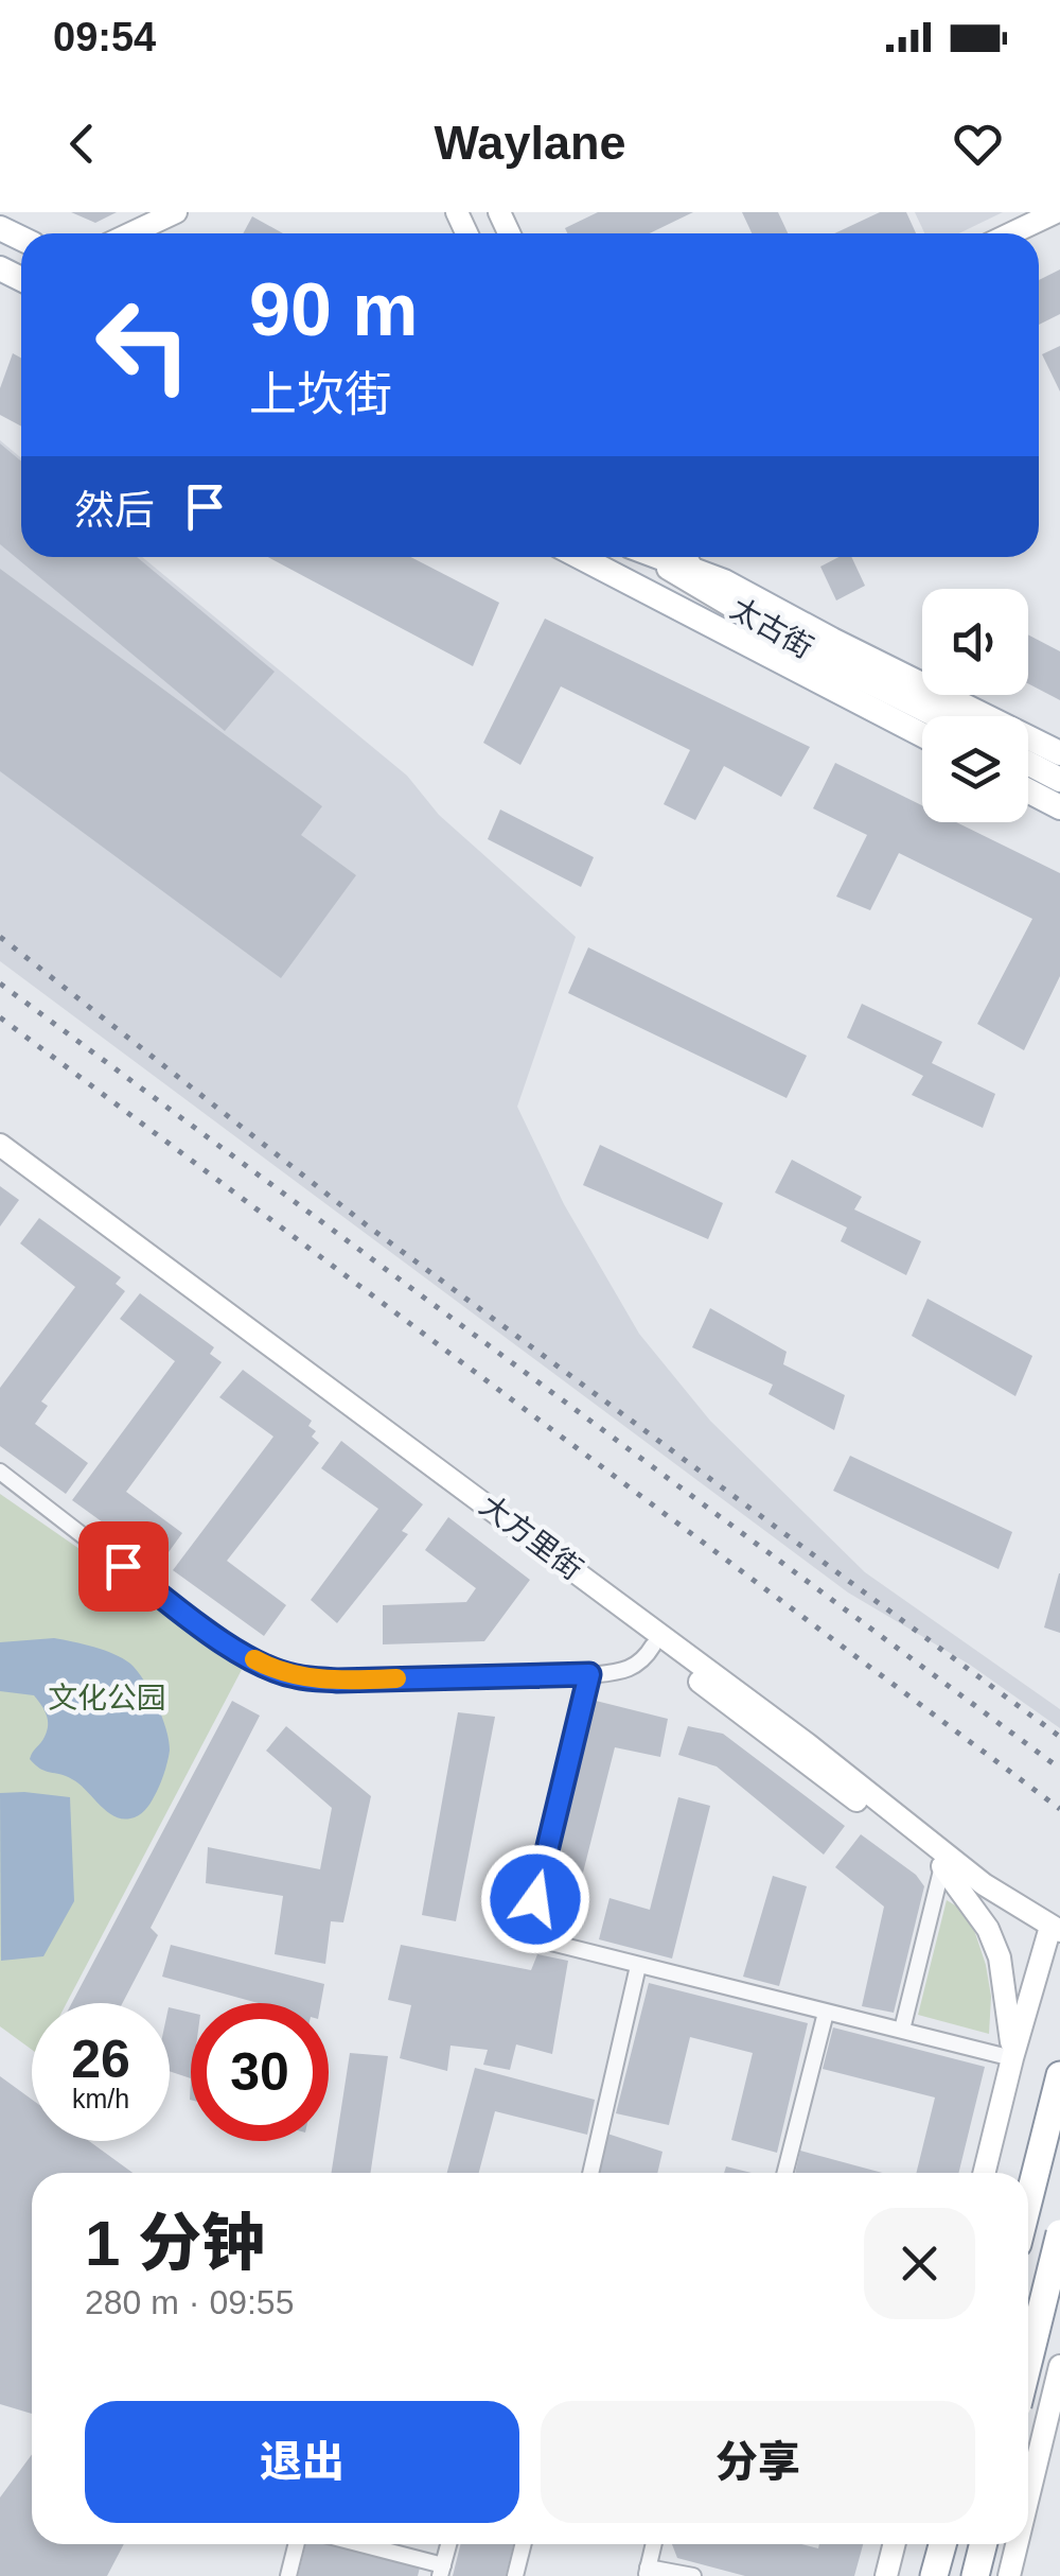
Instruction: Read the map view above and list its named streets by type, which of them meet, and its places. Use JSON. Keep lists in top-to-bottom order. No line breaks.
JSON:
{"streets":{"main road":["太古街","大方里街"]},"parks":["文化公园"],"page":{"status":"09:54","header":"Waylane","turn":["90 m","上坎街"],"then":"然后","speed":"26 km/h","limit":"30","heading":["1 分钟","280 m · 09:55"],"buttons":["退出","分享"]}}
